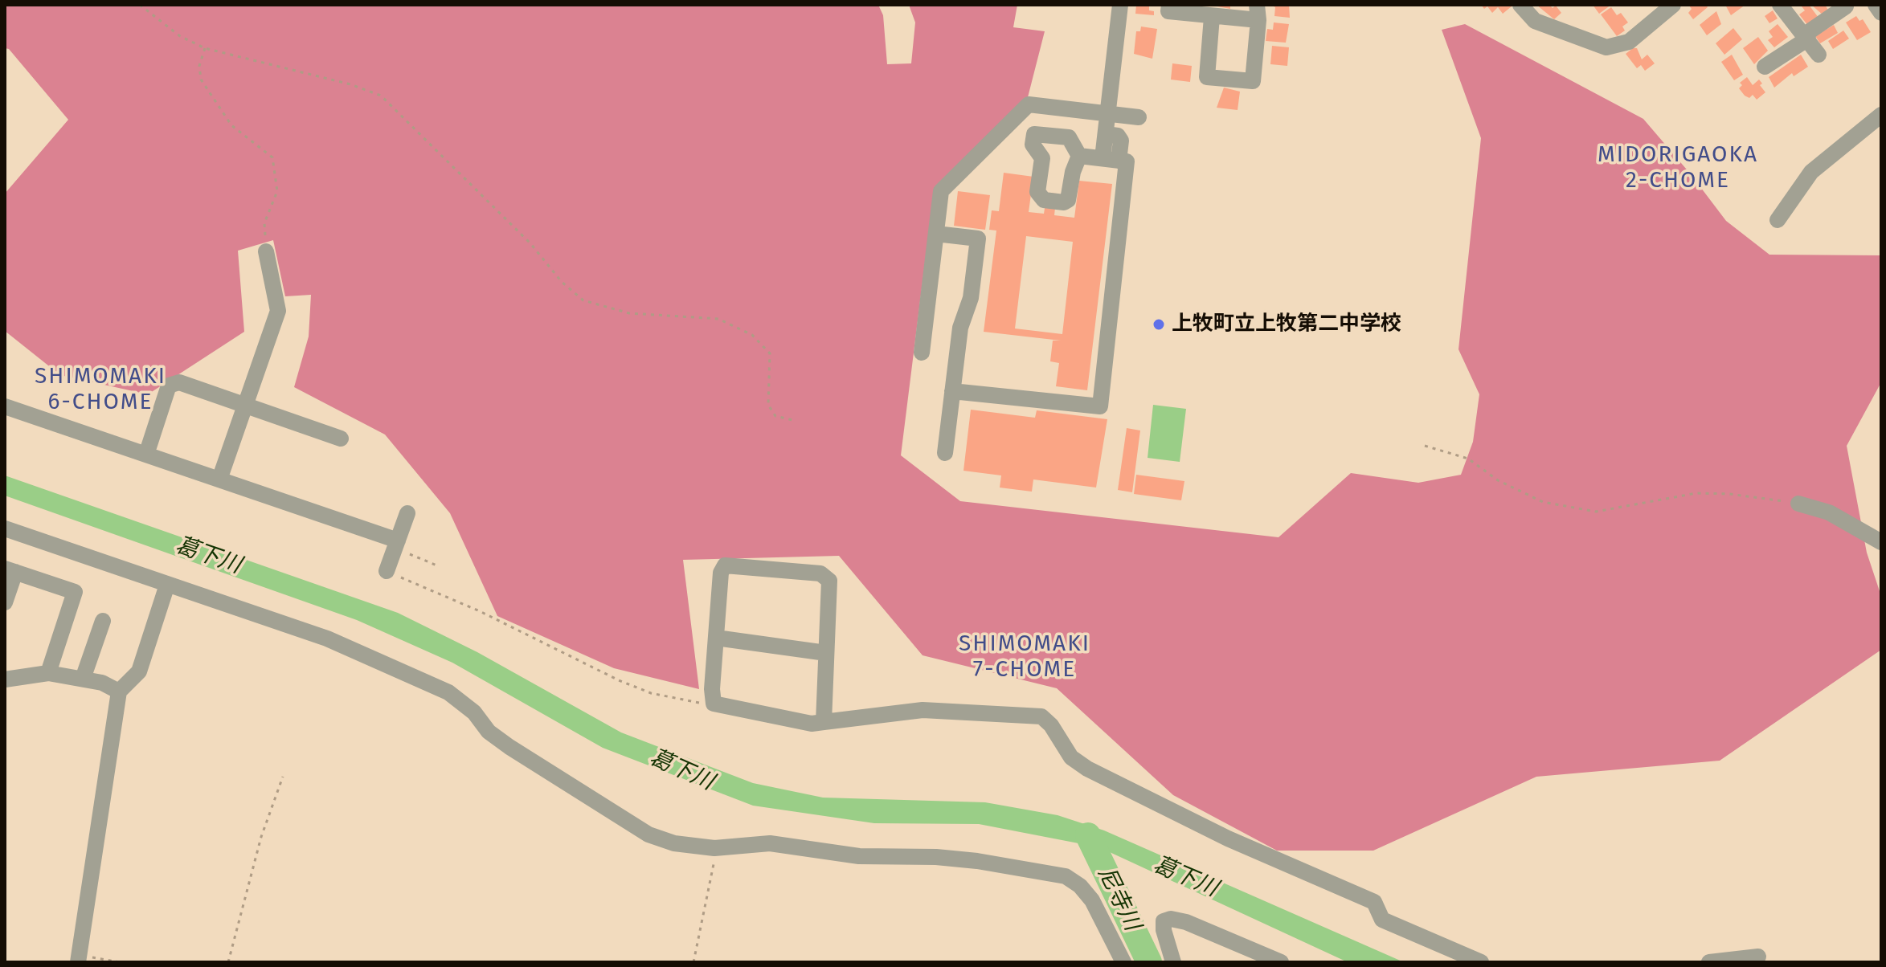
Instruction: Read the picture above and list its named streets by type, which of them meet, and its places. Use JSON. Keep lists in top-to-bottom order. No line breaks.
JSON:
{"districts":["MIDORIGAOKA 2-CHOME","SHIMOMAKI 6-CHOME","SHIMOMAKI 7-CHOME"],"water":["葛下川","尼寺川"],"places":["上牧町立上牧第二中学校"]}
